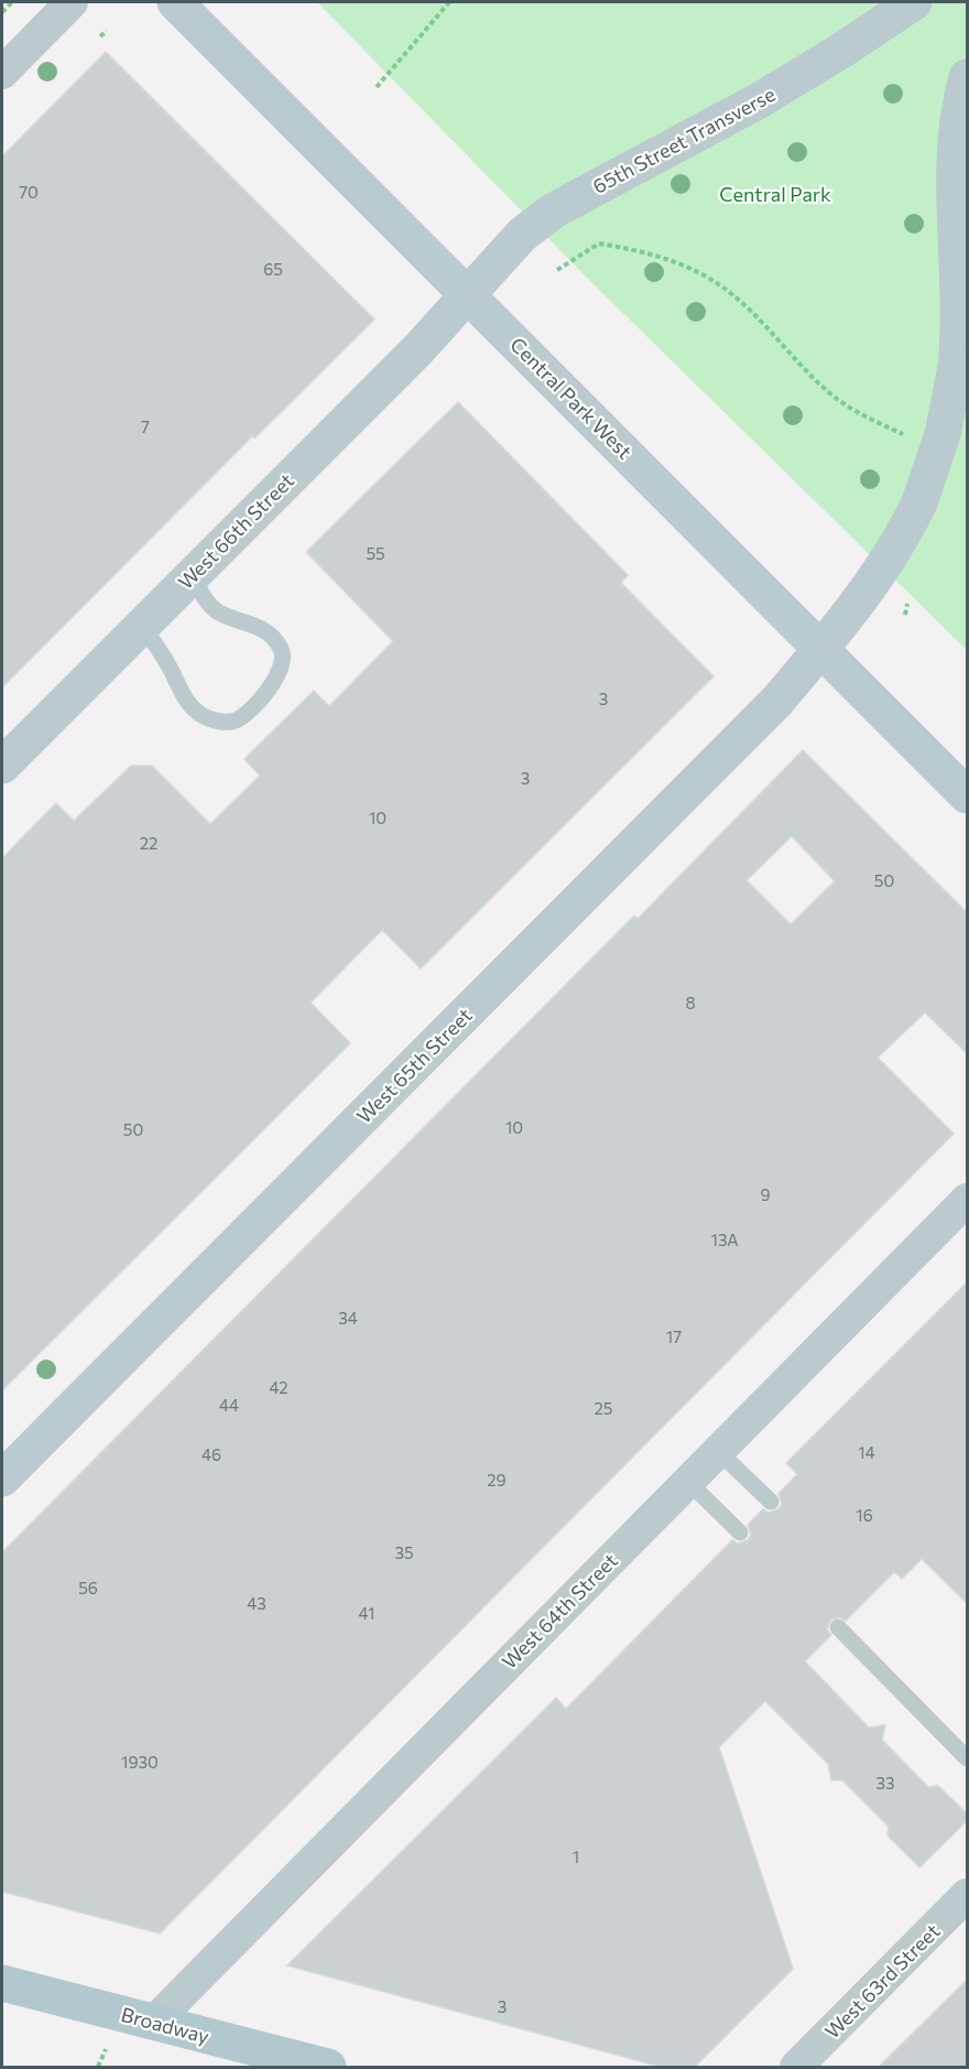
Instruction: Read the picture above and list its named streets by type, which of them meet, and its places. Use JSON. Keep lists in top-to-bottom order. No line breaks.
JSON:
{"streets":{"main road":["65th Street Transverse","Central Park West","West 66th Street","West 65th Street","Broadway"],"street":["West 64th Street","West 63rd Street"]},"crossings":[["65th Street Transverse","Central Park West"],["65th Street Transverse","West 66th Street"],["Central Park West","West 66th Street"],["Central Park West","West 65th Street"],["West 64th Street","Broadway"]],"parks":["Central Park"],"house_numbers":["70","65","7","55","3","3","10","22","50","8","10","50","9","13A","34","17","42","44","25","14","46","29","16","35","56","43","41","1930","33","1","3"]}
